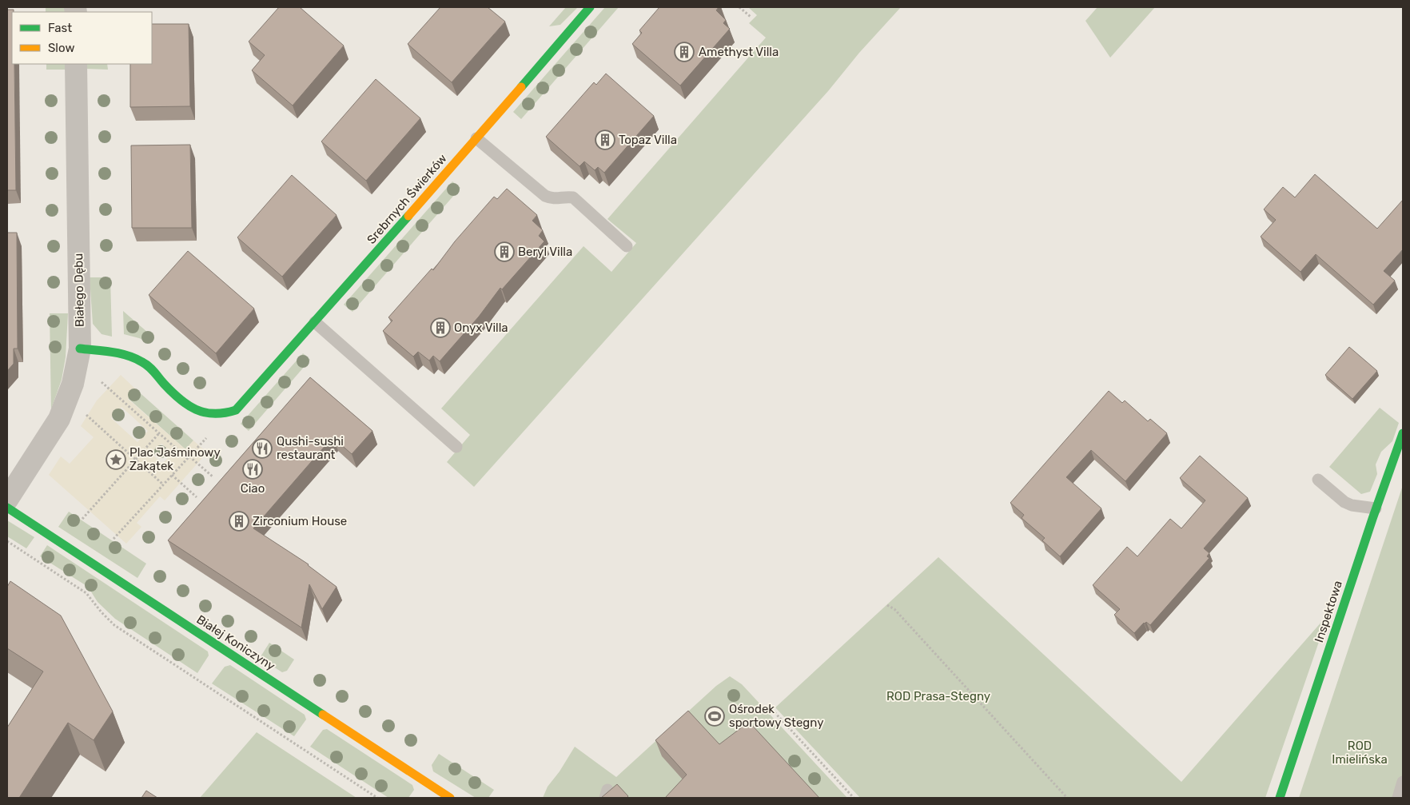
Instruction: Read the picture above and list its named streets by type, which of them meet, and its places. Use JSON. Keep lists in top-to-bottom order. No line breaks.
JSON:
{"streets":{"street":["Srebrnych Świerków","Białego Dębu","Inspektowa","Białej Koniczyny"]},"crossings":[["Srebrnych Świerków","Białego Dębu"]],"parks":["ROD Prasa-Stegny","ROD Imielińska"],"places":{"building":["Amethyst Villa","Topaz Villa","Beryl Villa","Onyx Villa","Zirconium House"],"restaurant":["Qushi-sushi restaurant","Ciao"],"place":["Plac Jaśminowy Zakątek"],"sports":["Ośrodek sportowy Stegny"]},"legend":["Fast","Slow"]}
